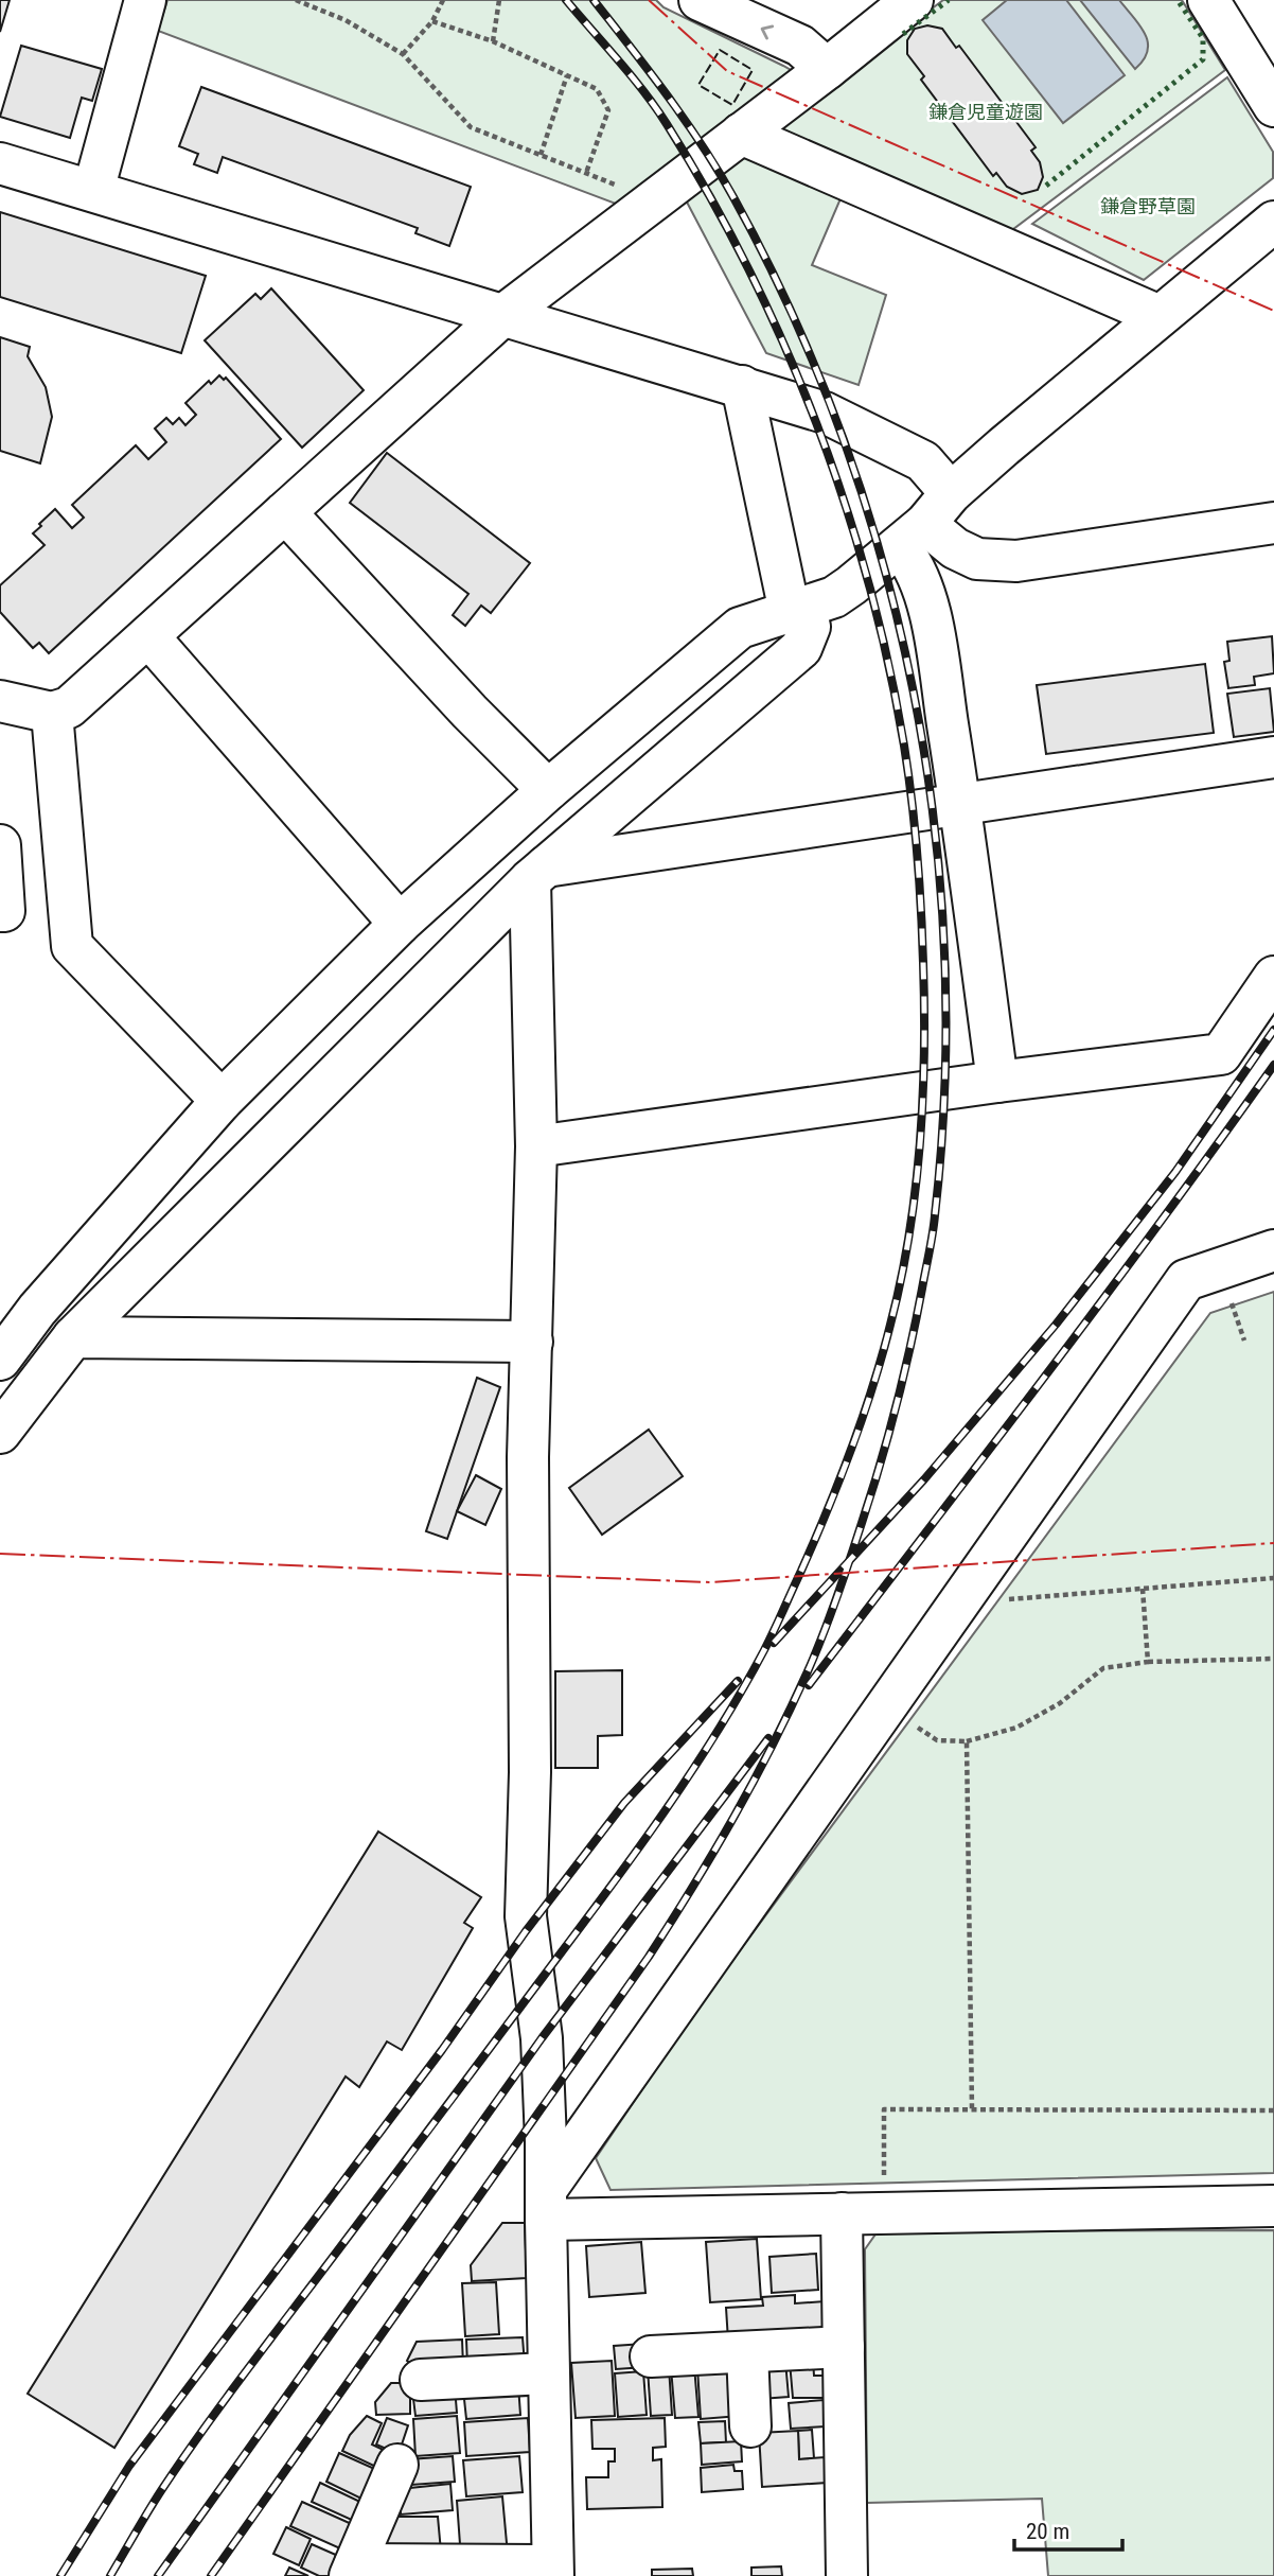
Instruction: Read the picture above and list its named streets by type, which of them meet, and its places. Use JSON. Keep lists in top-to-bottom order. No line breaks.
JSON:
{"parks":["鎌倉児童遊園","鎌倉野草園"],"scale_bar":"20 m"}
